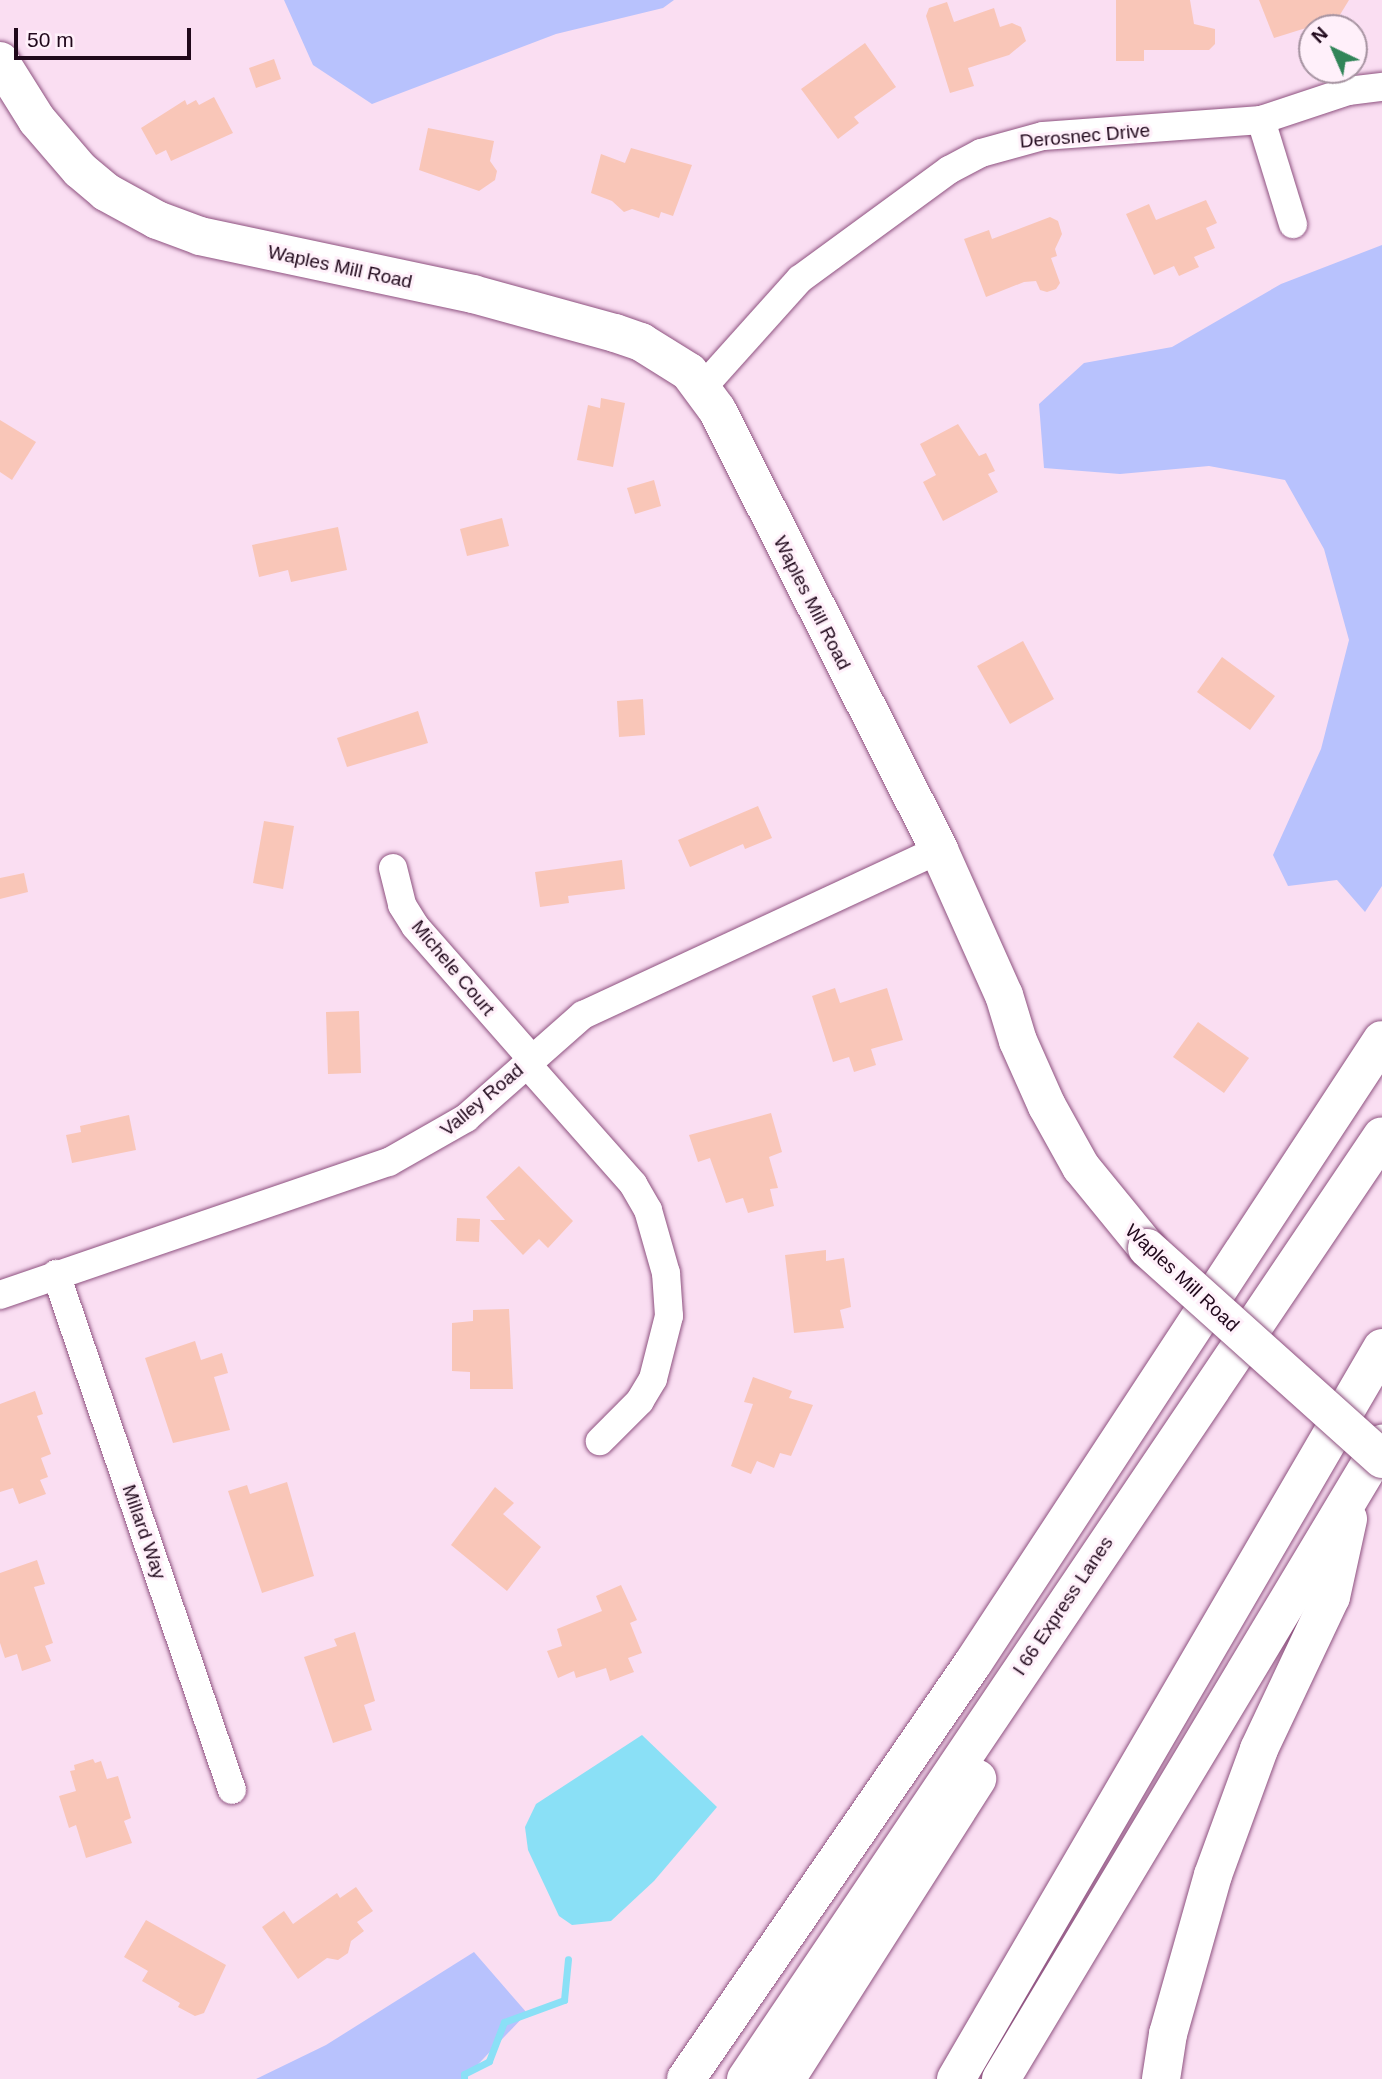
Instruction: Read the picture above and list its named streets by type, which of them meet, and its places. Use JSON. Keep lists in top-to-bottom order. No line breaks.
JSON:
{"streets":{"main road":["Waples Mill Road","I 66 Express Lanes"],"street":["Derosnec Drive","Michele Court","Valley Road","Millard Way"]},"crossings":[["Derosnec Drive","Waples Mill Road"],["Waples Mill Road","Valley Road"],["Michele Court","Valley Road"],["Valley Road","Millard Way"]],"scale_bar":"50 m","north":"top left"}
